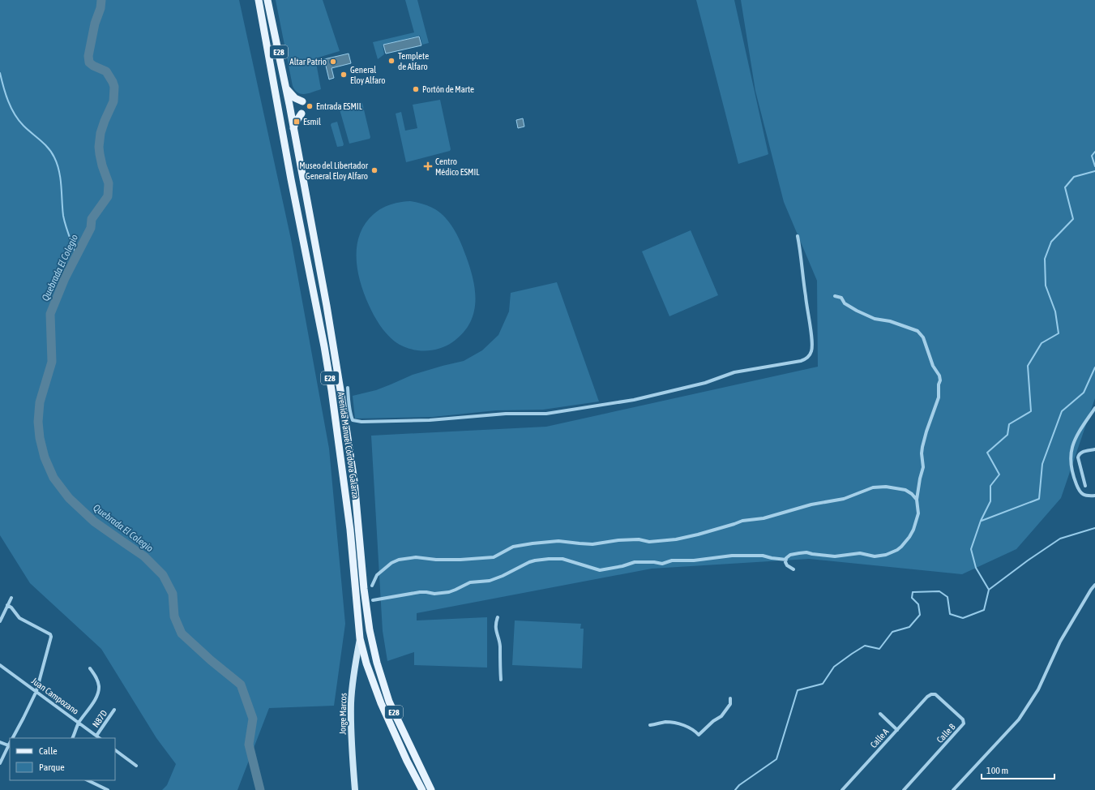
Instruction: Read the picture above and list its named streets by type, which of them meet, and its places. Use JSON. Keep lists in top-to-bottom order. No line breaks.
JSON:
{"streets":{"main road":["E28","Avenida Manuel Córdova Galarza","Jorge Marcos"],"street":["Juan Campozano","N87D","Calle B","Calle A"]},"crossings":[["Avenida Manuel Córdova Galarza","Jorge Marcos"],["Juan Campozano","N87D"],["Calle B","Calle A"]],"water":["Quebrada El Colegio"],"places":{"other":["Templete de Alfaro","Altar Patrio","General Eloy Alfaro","Portón de Marte","Entrada ESMIL","Museo del Libertador General Eloy Alfaro"],"transit":["Esmil"],"health":["Centro Médico ESMIL"]},"legend":["Calle","Parque"],"scale_bar":"100 m"}
